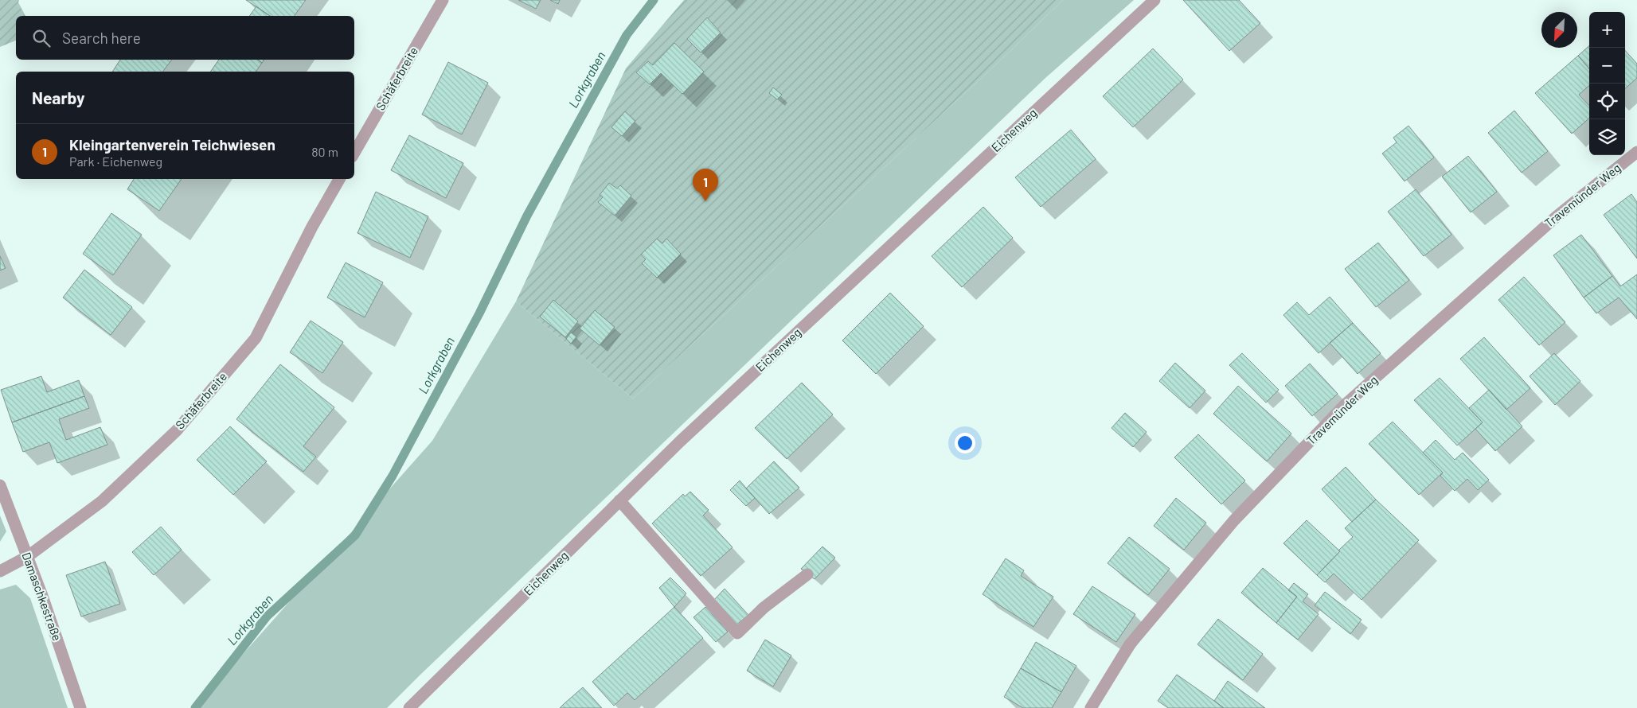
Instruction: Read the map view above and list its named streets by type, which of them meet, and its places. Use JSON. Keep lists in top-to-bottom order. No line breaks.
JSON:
{"streets":{"street":["Schäferbreite","Eichenweg","Travemünder Weg","Damaschkestraße"]},"crossings":[["Schäferbreite","Damaschkestraße"]],"water":["Lorkgraben"],"north":"bottom left","page":{"map_buttons":["+","−"],"search":"Search here","heading":"Nearby","list":[{"mark":"1","name":"Kleingartenverein Teichwiesen","note":"Park · Eichenweg","value":"80 m"}],"pins":"1"}}
